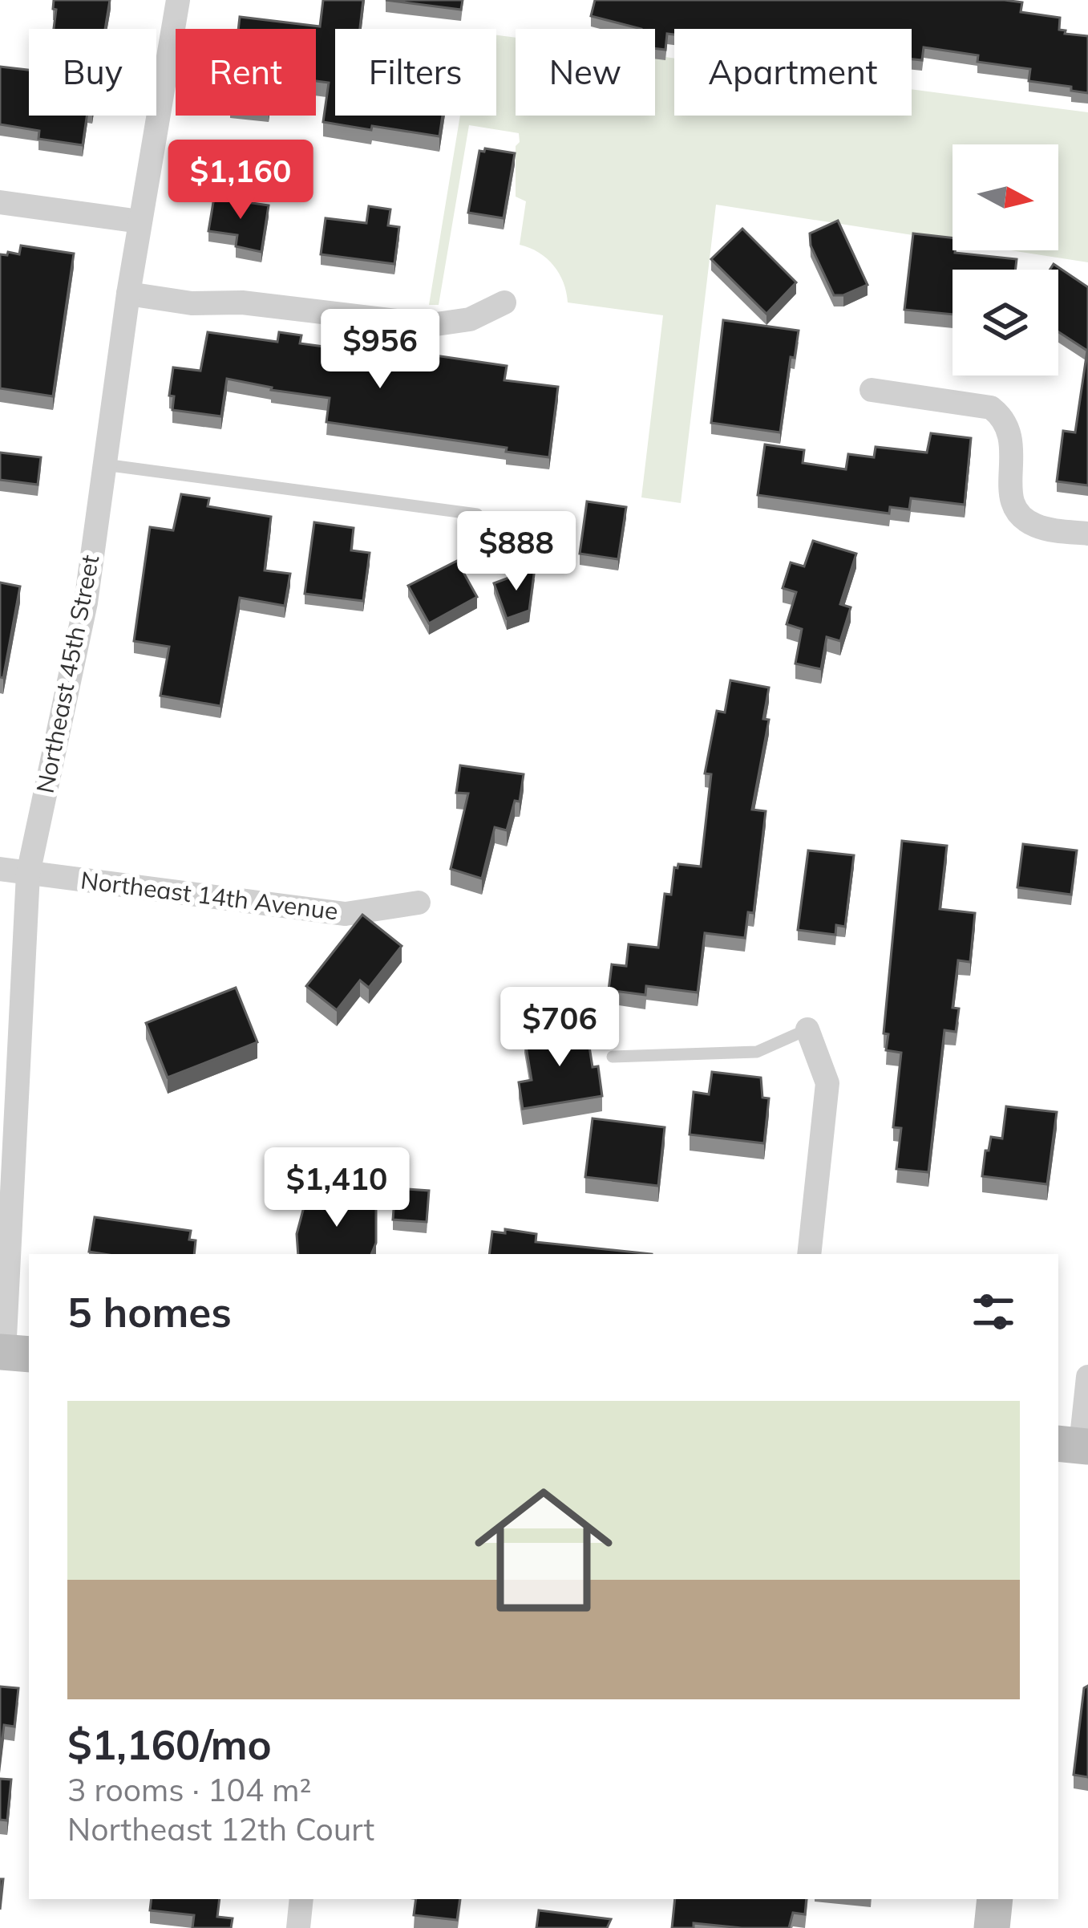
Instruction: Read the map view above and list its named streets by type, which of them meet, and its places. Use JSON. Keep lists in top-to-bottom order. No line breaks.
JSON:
{"streets":{"street":["Northeast 45th Street","Northeast 14th Avenue"]},"crossings":[["Northeast 45th Street","Northeast 14th Avenue"]],"north":"right","page":{"chip":["Buy","Rent","Filters","New","Apartment"],"price":["$1,160","$956","$888","$706","$1,410"],"heading":"5 homes","list":[{"name":"$1,160/mo","note":"3 rooms · 104 m² · Northeast 12th Court"}]}}
